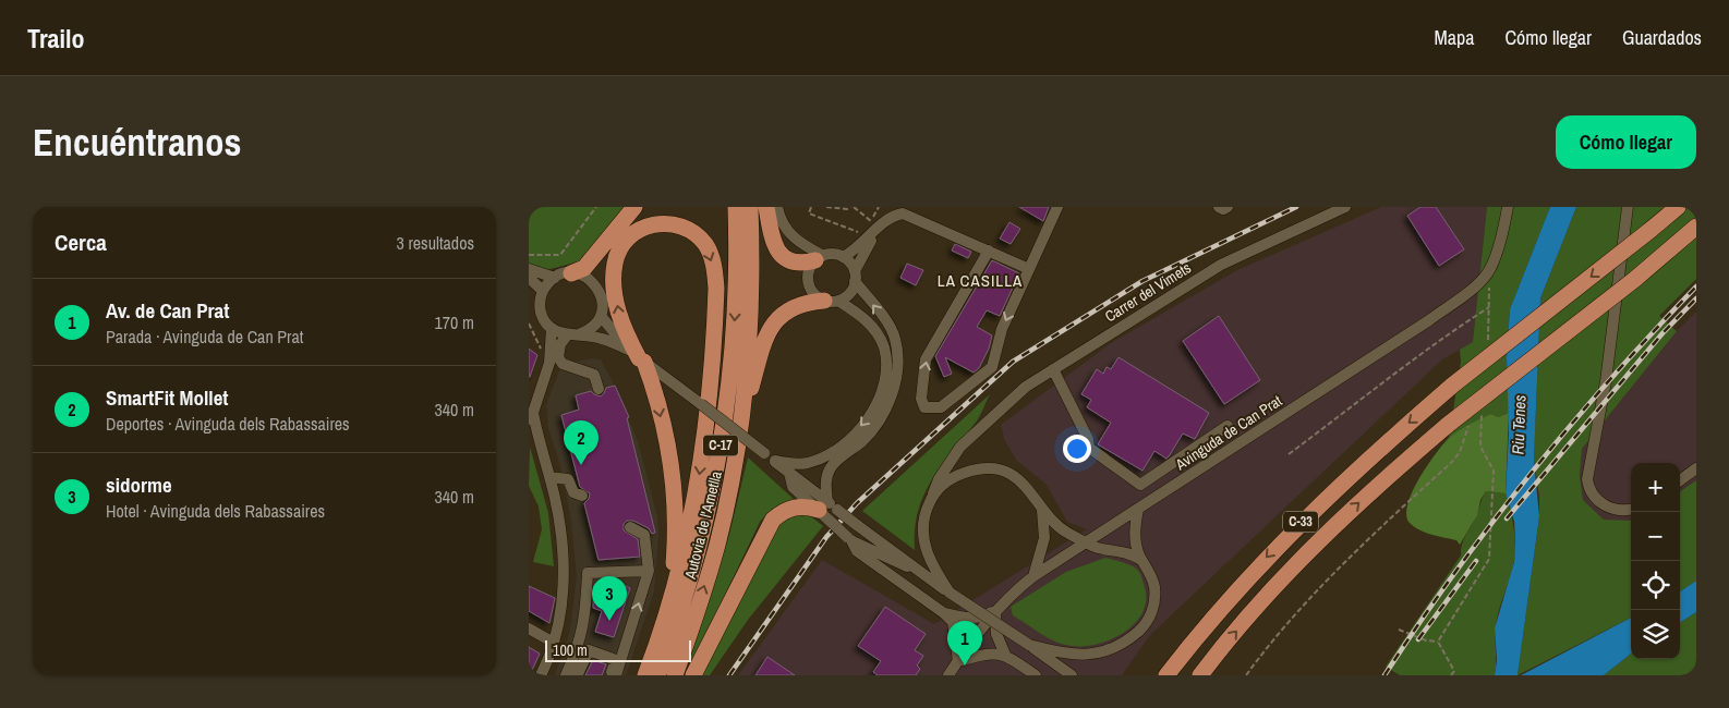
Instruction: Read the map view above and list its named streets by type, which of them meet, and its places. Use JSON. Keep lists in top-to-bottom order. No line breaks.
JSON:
{"streets":{"highway":["C-17","C-33","Autovia de l'Ametlla"],"street":["Carrer del Vimets","Avinguda de Can Prat"]},"districts":["LA CASILLA"],"water":["Riu Tenes"],"scale_bar":"100 m","page":{"header":"Trailo","nav":["Mapa","Cómo llegar","Guardados"],"buttons":"Cómo llegar","title":"Encuéntranos","heading":["Cerca","3 resultados"],"list":[{"mark":"1","name":"Av. de Can Prat","note":"Parada · Avinguda de Can Prat","value":"170 m"},{"mark":"2","name":"SmartFit Mollet","note":"Deportes · Avinguda dels Rabassaires","value":"340 m"},{"mark":"3","name":"sidorme","note":"Hotel · Avinguda dels Rabassaires","value":"340 m"}],"pins":["2","3","1"],"map_buttons":["+","−"],"scale":"100 m"}}
